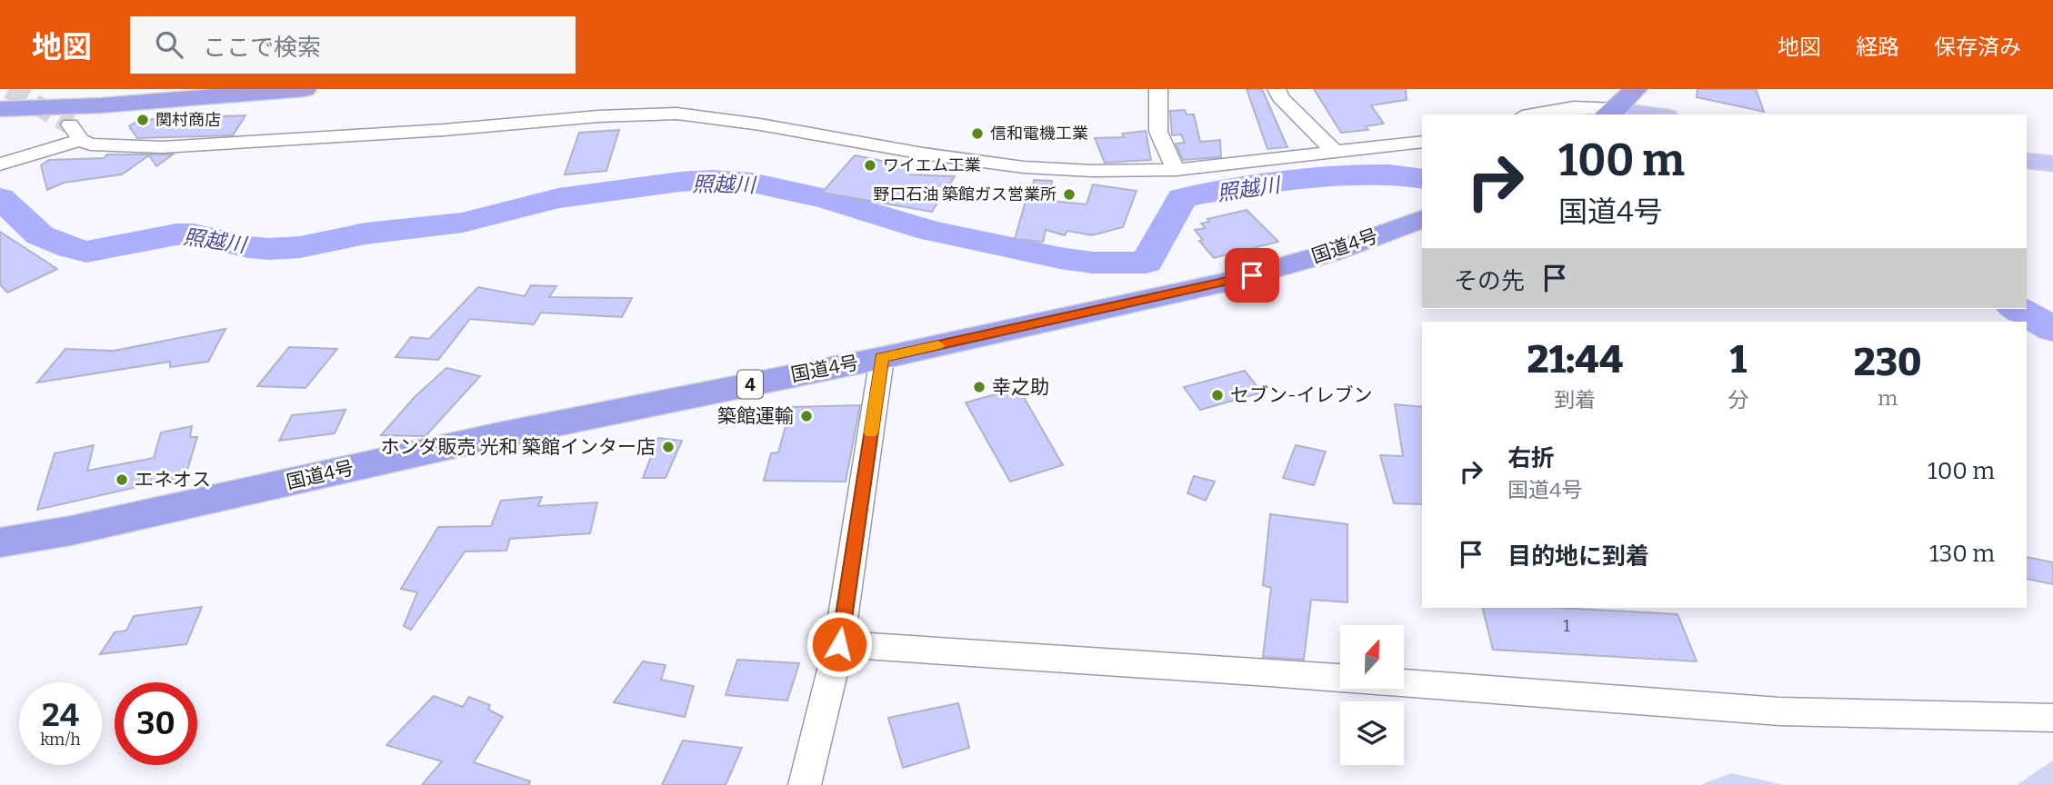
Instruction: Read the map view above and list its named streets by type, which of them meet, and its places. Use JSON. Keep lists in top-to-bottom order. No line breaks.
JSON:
{"streets":{"highway":["国道4号","4"]},"water":["照越川"],"places":["関村商店","信和電機工業","ワイエム工業","野口石油 築館ガス営業所","幸之助","セブン-イレブン","築館運輸","ホンダ販売 光和 築館インター店","エネオス"],"house_numbers":["1"],"north":"top","page":{"header":"地図","search":"ここで検索","nav":["地図","経路","保存済み"],"turn":["100 m","国道4号"],"then":"その先","eta":["21:44","到着","1","分","230","m"],"list":[{"name":"右折","note":"国道4号","value":"100 m"},{"name":"目的地に到着","value":"130 m"}],"speed":"24 km/h","limit":"30"}}
